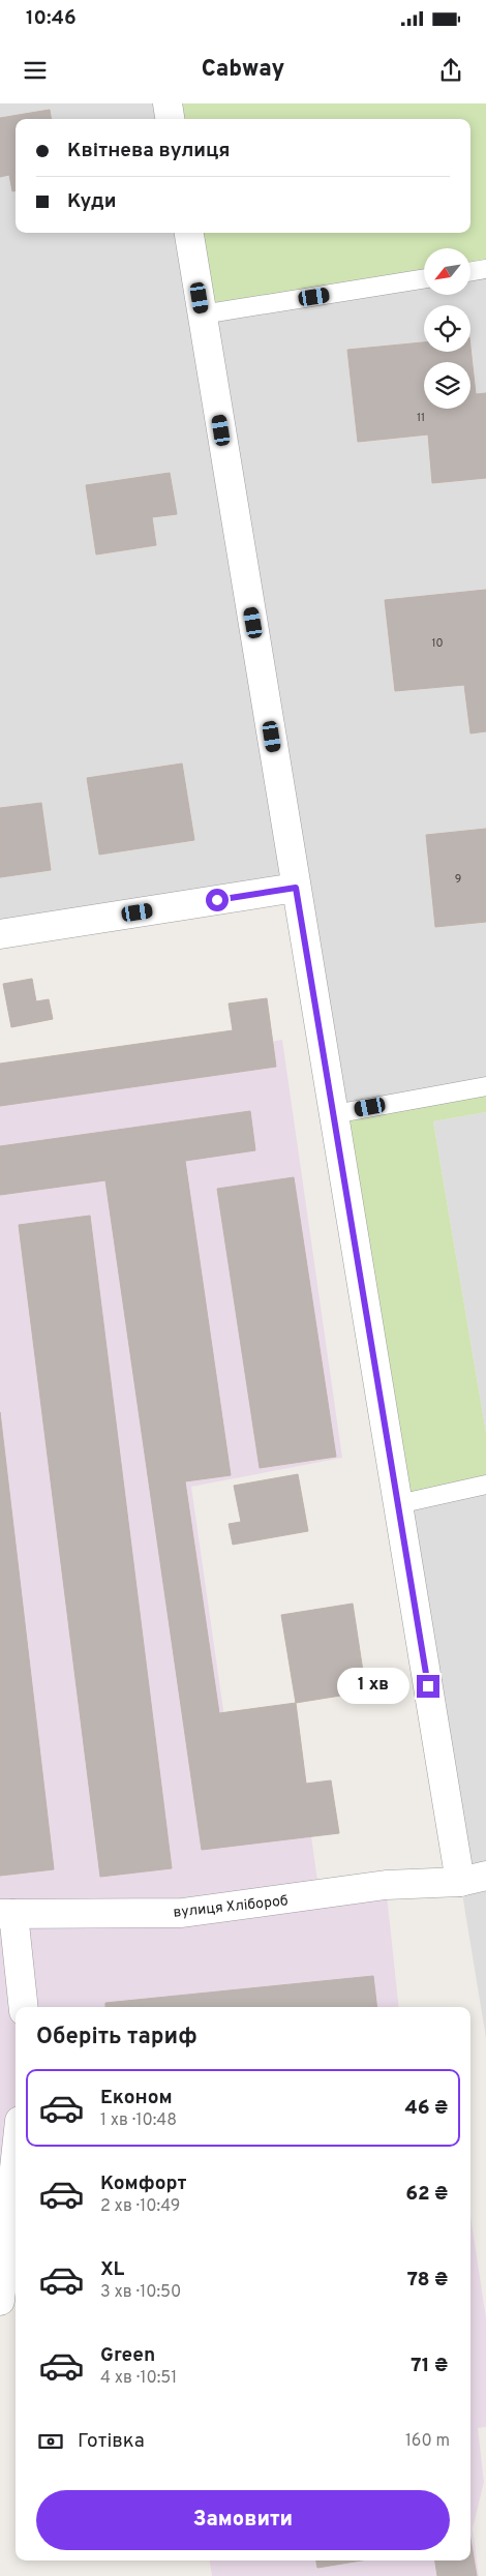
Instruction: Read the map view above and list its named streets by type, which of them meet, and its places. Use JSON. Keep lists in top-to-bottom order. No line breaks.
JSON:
{"streets":{"street":["вулиця Хлібороб"]},"house_numbers":["11","10","9"],"north":"bottom left","page":{"status":"10:46","header":"Cabway","banner":["Квітнева вулиця","Куди"],"bubble":"1 хв","heading":"Оберіть тариф","list":[{"name":"Економ","note":"1 хв · 10:48","value":"46 ₴"},{"name":"Комфорт","note":"2 хв · 10:49","value":"62 ₴"},{"name":"XL","note":"3 хв · 10:50","value":"78 ₴"},{"name":"Green","note":"4 хв · 10:51","value":"71 ₴"}],"pay":["Готівка","160 m"],"buttons":"Замовити"}}
